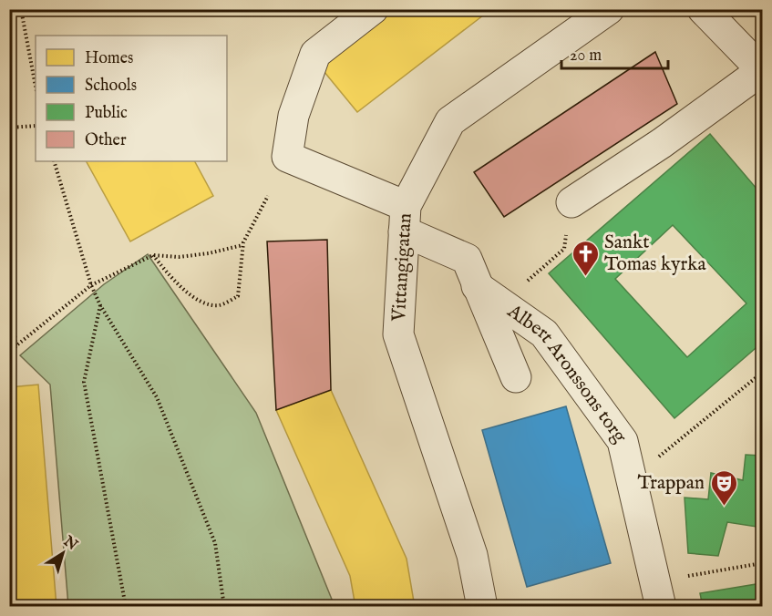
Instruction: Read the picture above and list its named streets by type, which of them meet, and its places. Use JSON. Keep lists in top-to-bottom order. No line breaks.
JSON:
{"streets":{"street":["Vittangigatan","Albert Aronssons torg"]},"places":{"church":["Sankt Tomas kyrka"],"theatre":["Trappan"]},"legend":["Homes","Schools","Public","Other"],"scale_bar":"20 m","north":"top right"}
